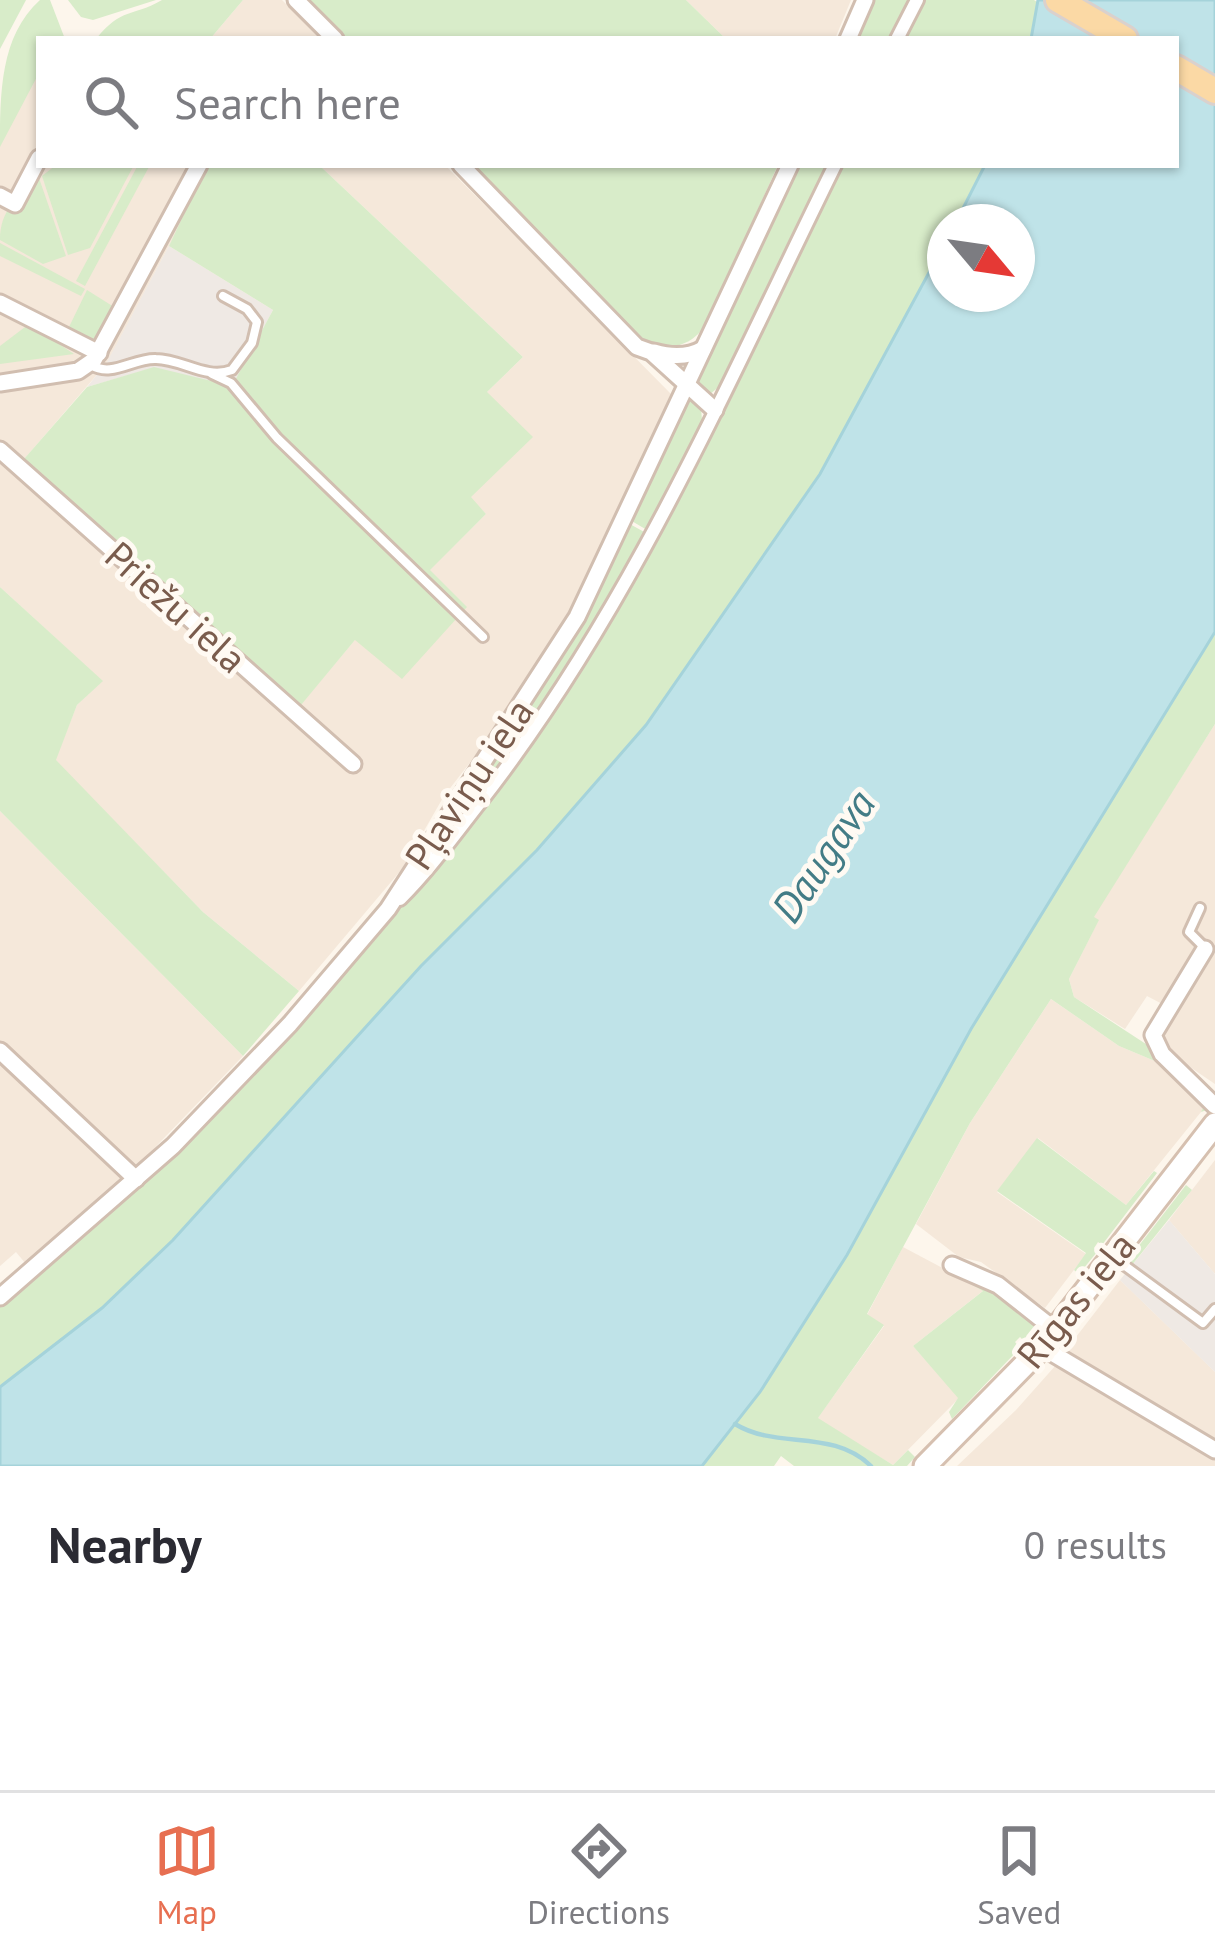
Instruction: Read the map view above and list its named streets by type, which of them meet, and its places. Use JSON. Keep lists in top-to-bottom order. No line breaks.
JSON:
{"streets":{"main road":["Rīgas iela"],"street":["Priežu iela","Pļaviņu iela"]},"water":["Daugava"],"north":"bottom right","page":{"search":"Search here","heading":["Nearby","0 results"],"nav":["Map","Directions","Saved"]}}
